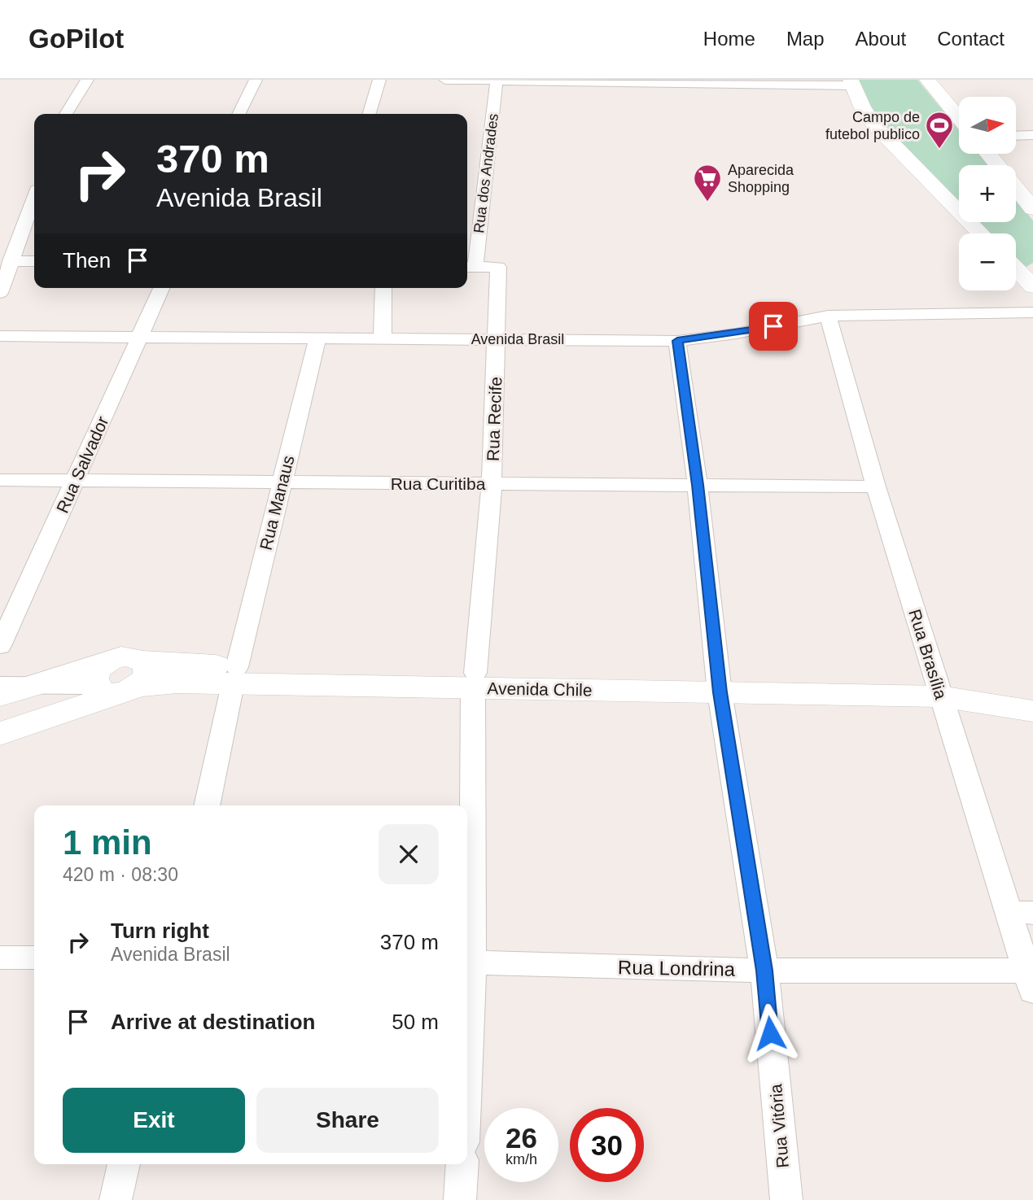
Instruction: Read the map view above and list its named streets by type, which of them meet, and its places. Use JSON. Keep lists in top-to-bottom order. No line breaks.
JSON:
{"streets":{"main road":["Avenida Chile"],"street":["Rua dos Andrades","Avenida Brasil","Rua Recife","Rua Salvador","Rua Curitiba","Rua Manaus","Rua Brasília","Rua Londrina","Rua Vitória"]},"crossings":[["Rua dos Andrades","Rua Recife"],["Avenida Brasil","Rua Recife"],["Avenida Brasil","Rua Salvador"],["Avenida Brasil","Rua Manaus"],["Avenida Brasil","Rua Brasília"],["Avenida Brasil","Rua Vitória"],["Rua Recife","Rua Curitiba"],["Rua Recife","Avenida Chile"],["Rua Recife","Rua Londrina"],["Rua Salvador","Rua Curitiba"],["Rua Curitiba","Rua Manaus"],["Rua Curitiba","Rua Brasília"],["Rua Curitiba","Rua Vitória"],["Rua Manaus","Avenida Chile"],["Rua Brasília","Avenida Chile"],["Rua Brasília","Rua Londrina"],["Avenida Chile","Rua Vitória"],["Rua Londrina","Rua Vitória"]],"places":{"sports":["Campo de futebol publico"],"supermarket":["Aparecida Shopping"]},"north":"right","page":{"header":"GoPilot","nav":["Home","Map","About","Contact"],"map_buttons":["+","−"],"turn":["370 m","Avenida Brasil"],"then":"Then","heading":["1 min","420 m · 08:30"],"list":[{"name":"Turn right","note":"Avenida Brasil","value":"370 m"},{"name":"Arrive at destination","value":"50 m"}],"buttons":["Exit","Share"],"speed":"26 km/h","limit":"30"}}
